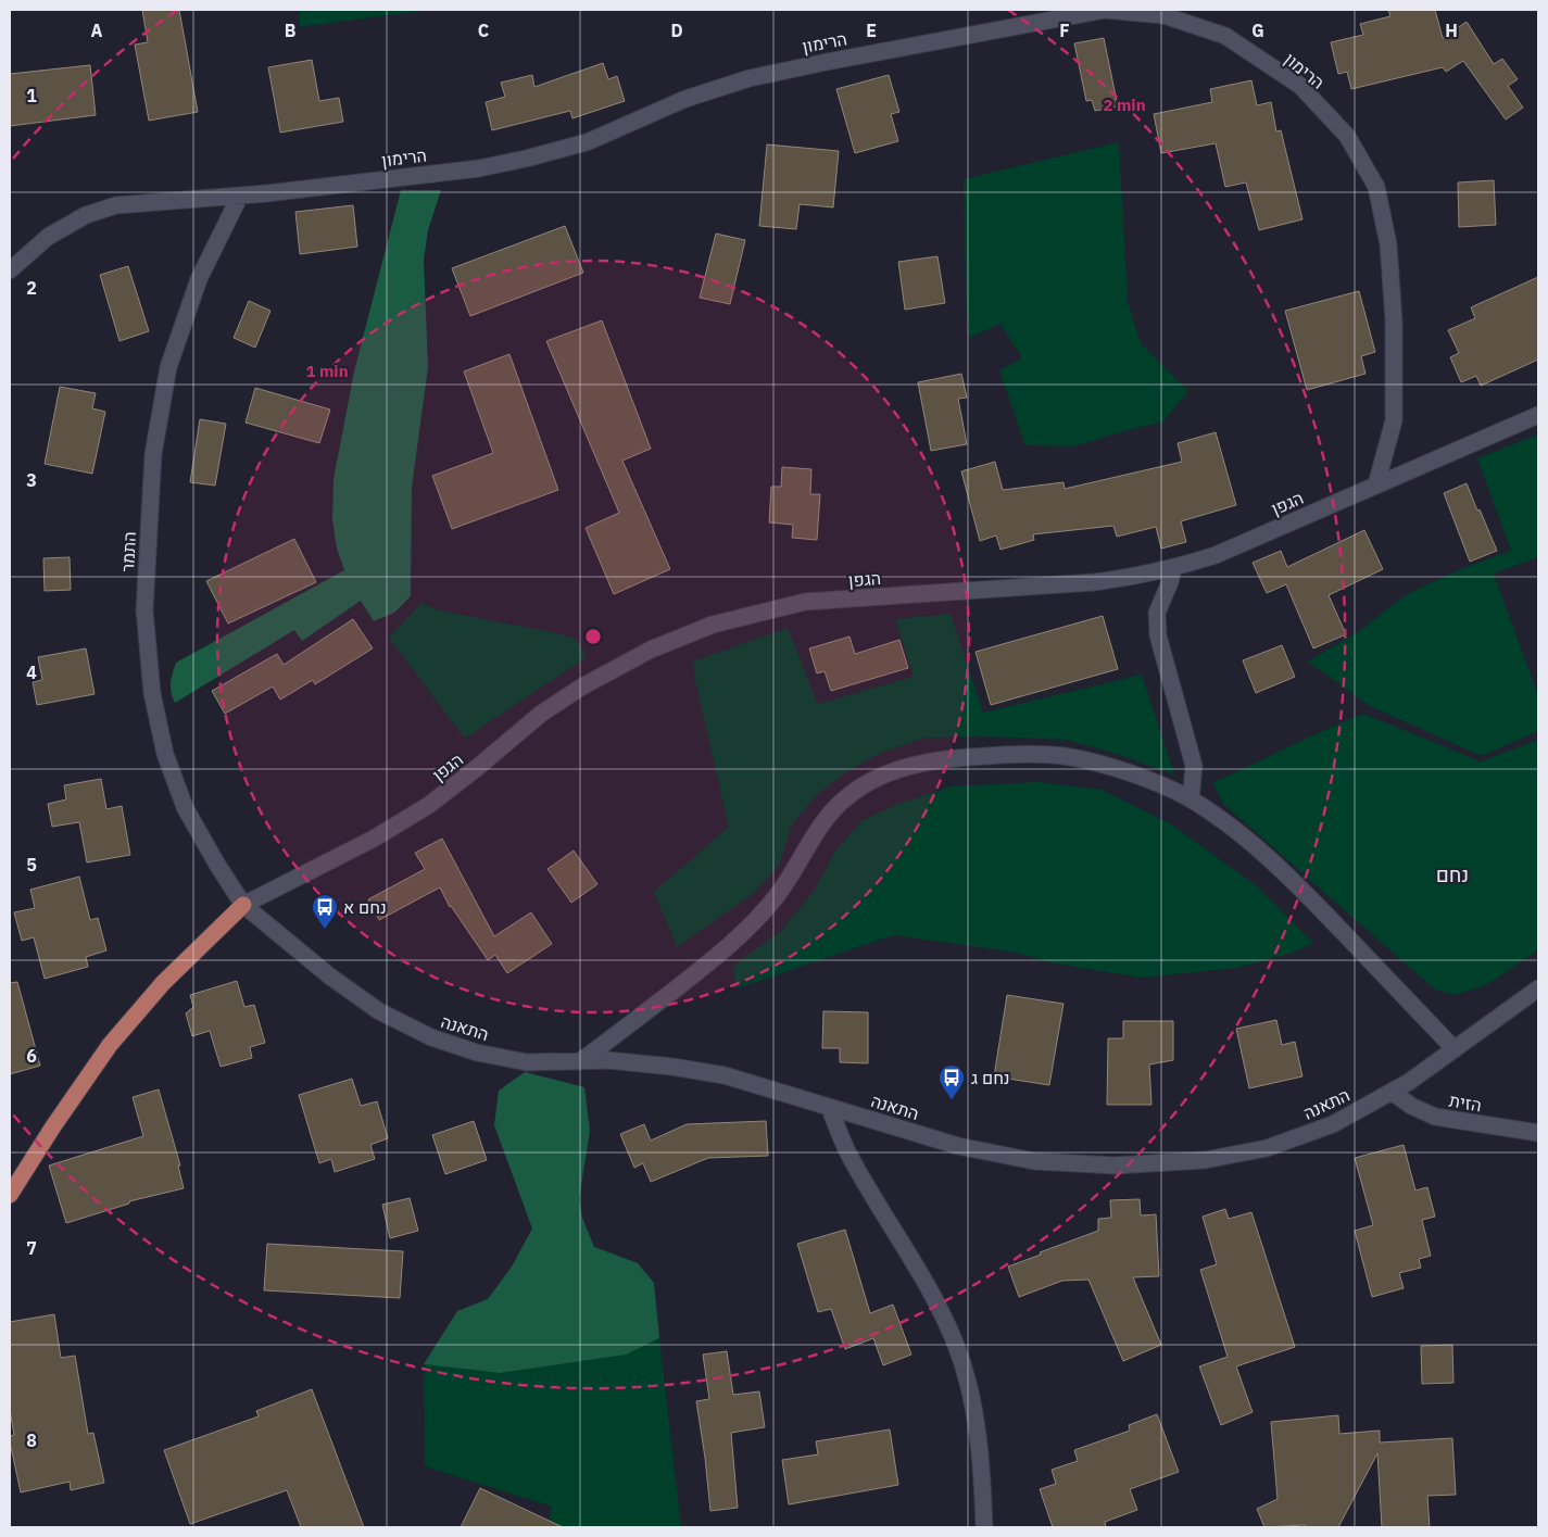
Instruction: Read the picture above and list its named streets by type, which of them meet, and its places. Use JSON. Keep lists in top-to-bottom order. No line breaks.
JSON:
{"streets":{"street":["הרימון","הגפן","התמר","התאנה","הזית"]},"crossings":[["הרימון","הגפן"],["הרימון","התמר"],["הגפן","התמר"],["הגפן","התאנה"],["התמר","התאנה"],["התאנה","הזית"]],"districts":["נחם"],"places":{"bus stop":["נחם א","נחם ג"]},"grid":{"columns":["A","B","C","D","E","F","G","H"],"rows":["1","2","3","4","5","6","7","8"]},"rings":["2 min","1 min"]}
